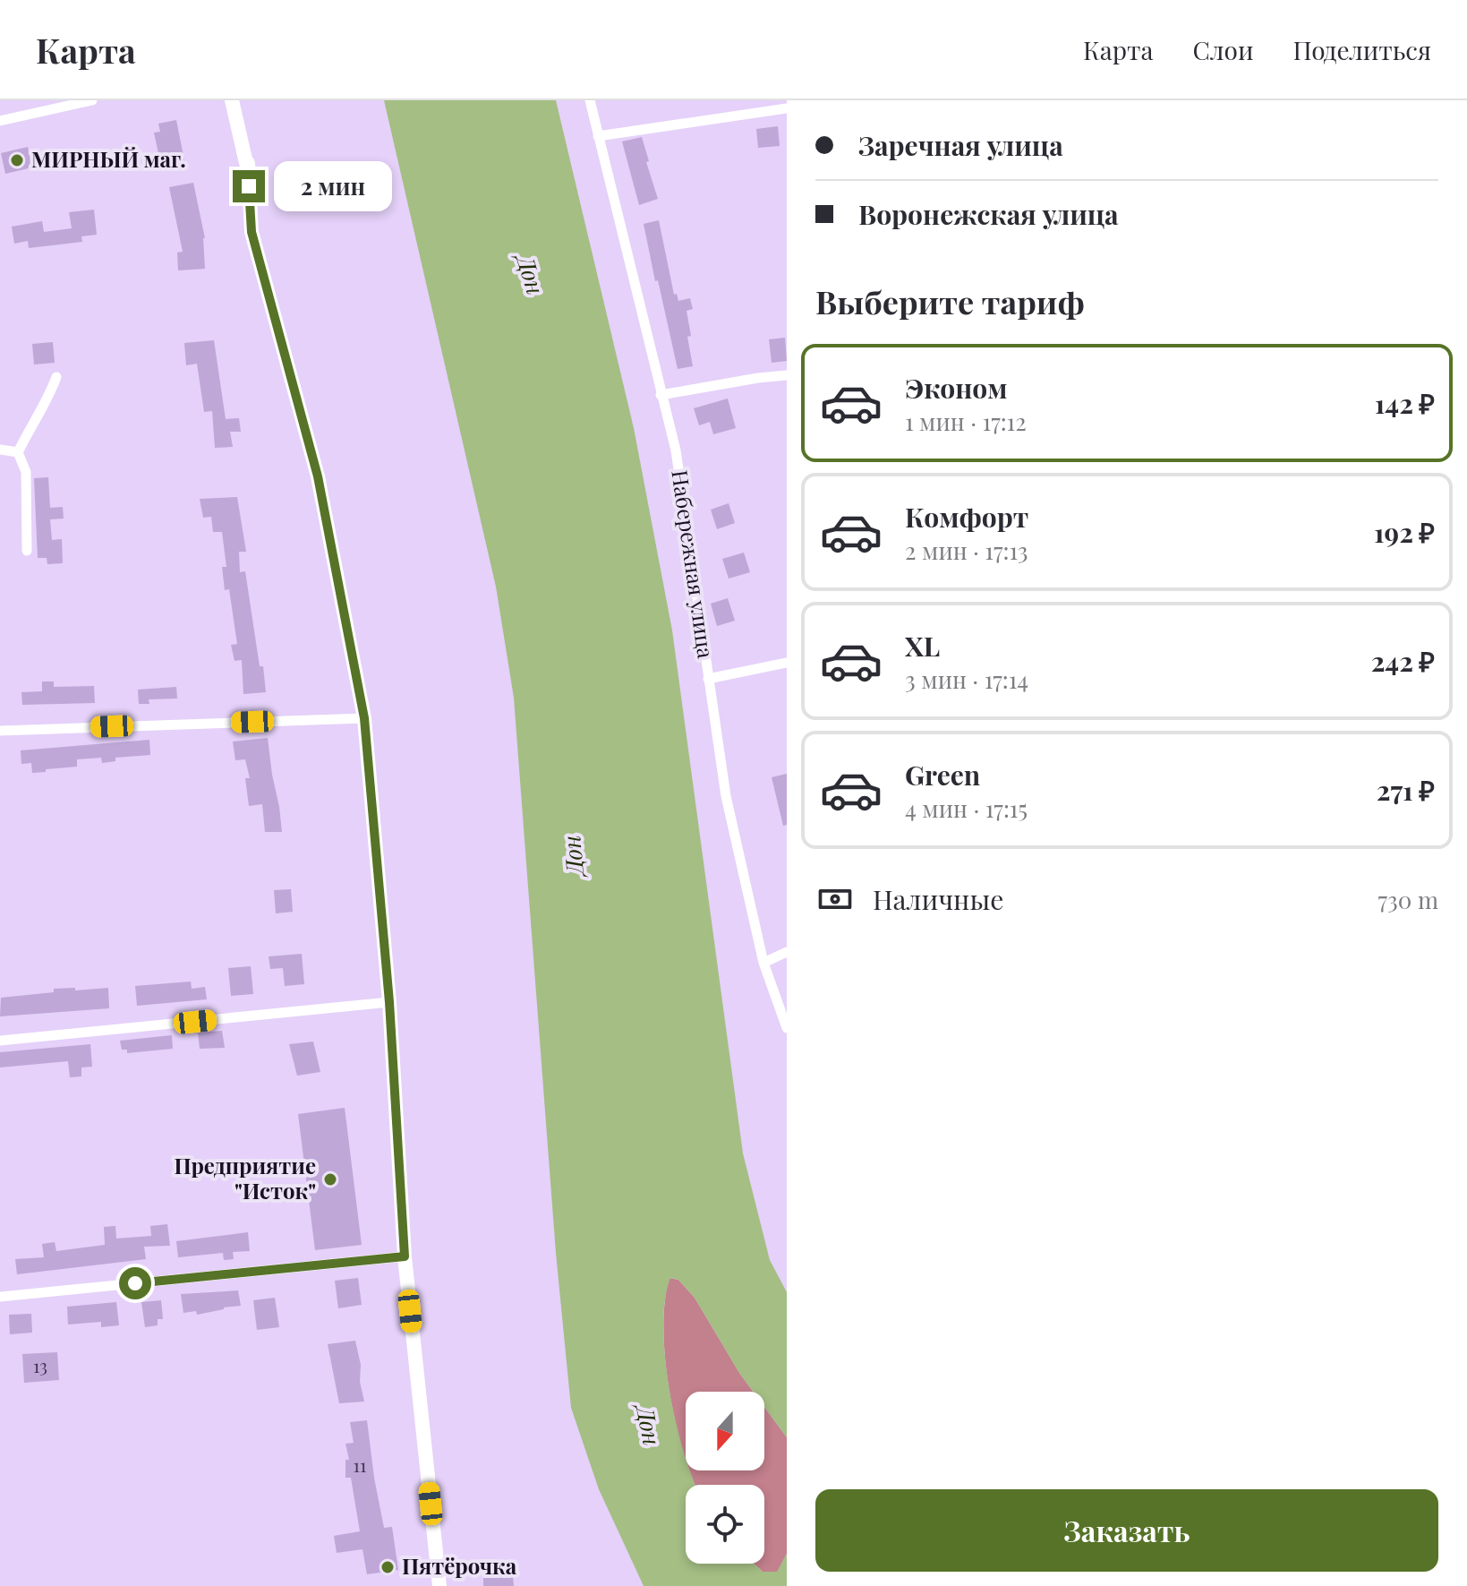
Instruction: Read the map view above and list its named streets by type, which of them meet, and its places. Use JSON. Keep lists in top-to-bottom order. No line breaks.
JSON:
{"streets":{"street":["Набережная улица"]},"water":["Дон"],"places":["МИРНЫЙ маг.","Предприятие \"Исток\"","Пятёрочка"],"house_numbers":["13","11"],"north":"bottom","page":{"header":"Карта","nav":["Карта","Слои","Поделиться"],"banner":["Заречная улица","Воронежская улица"],"bubble":"2 мин","heading":"Выберите тариф","list":[{"name":"Эконом","note":"1 мин · 17:12","value":"142 ₽"},{"name":"Комфорт","note":"2 мин · 17:13","value":"192 ₽"},{"name":"XL","note":"3 мин · 17:14","value":"242 ₽"},{"name":"Green","note":"4 мин · 17:15","value":"271 ₽"}],"pay":["Наличные","730 m"],"buttons":"Заказать"}}
